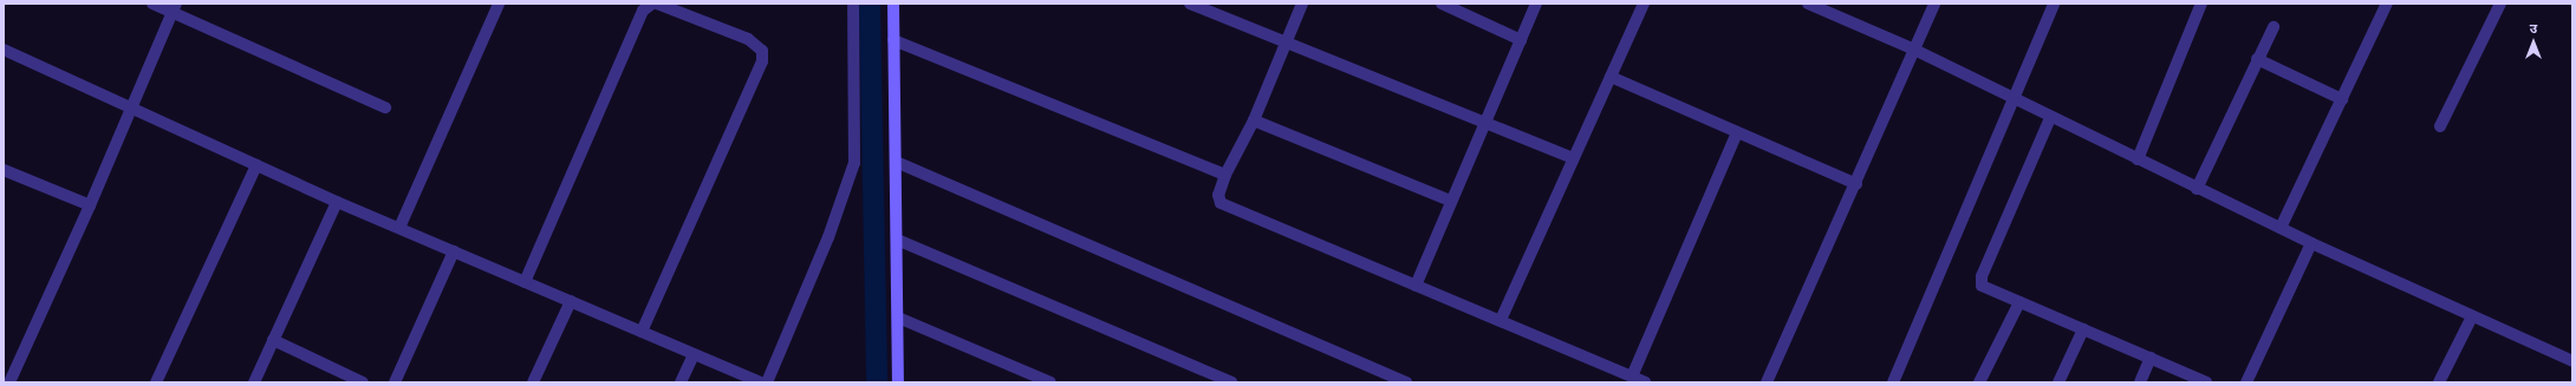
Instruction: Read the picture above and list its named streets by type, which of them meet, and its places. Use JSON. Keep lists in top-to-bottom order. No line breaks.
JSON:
{"north":"top"}
